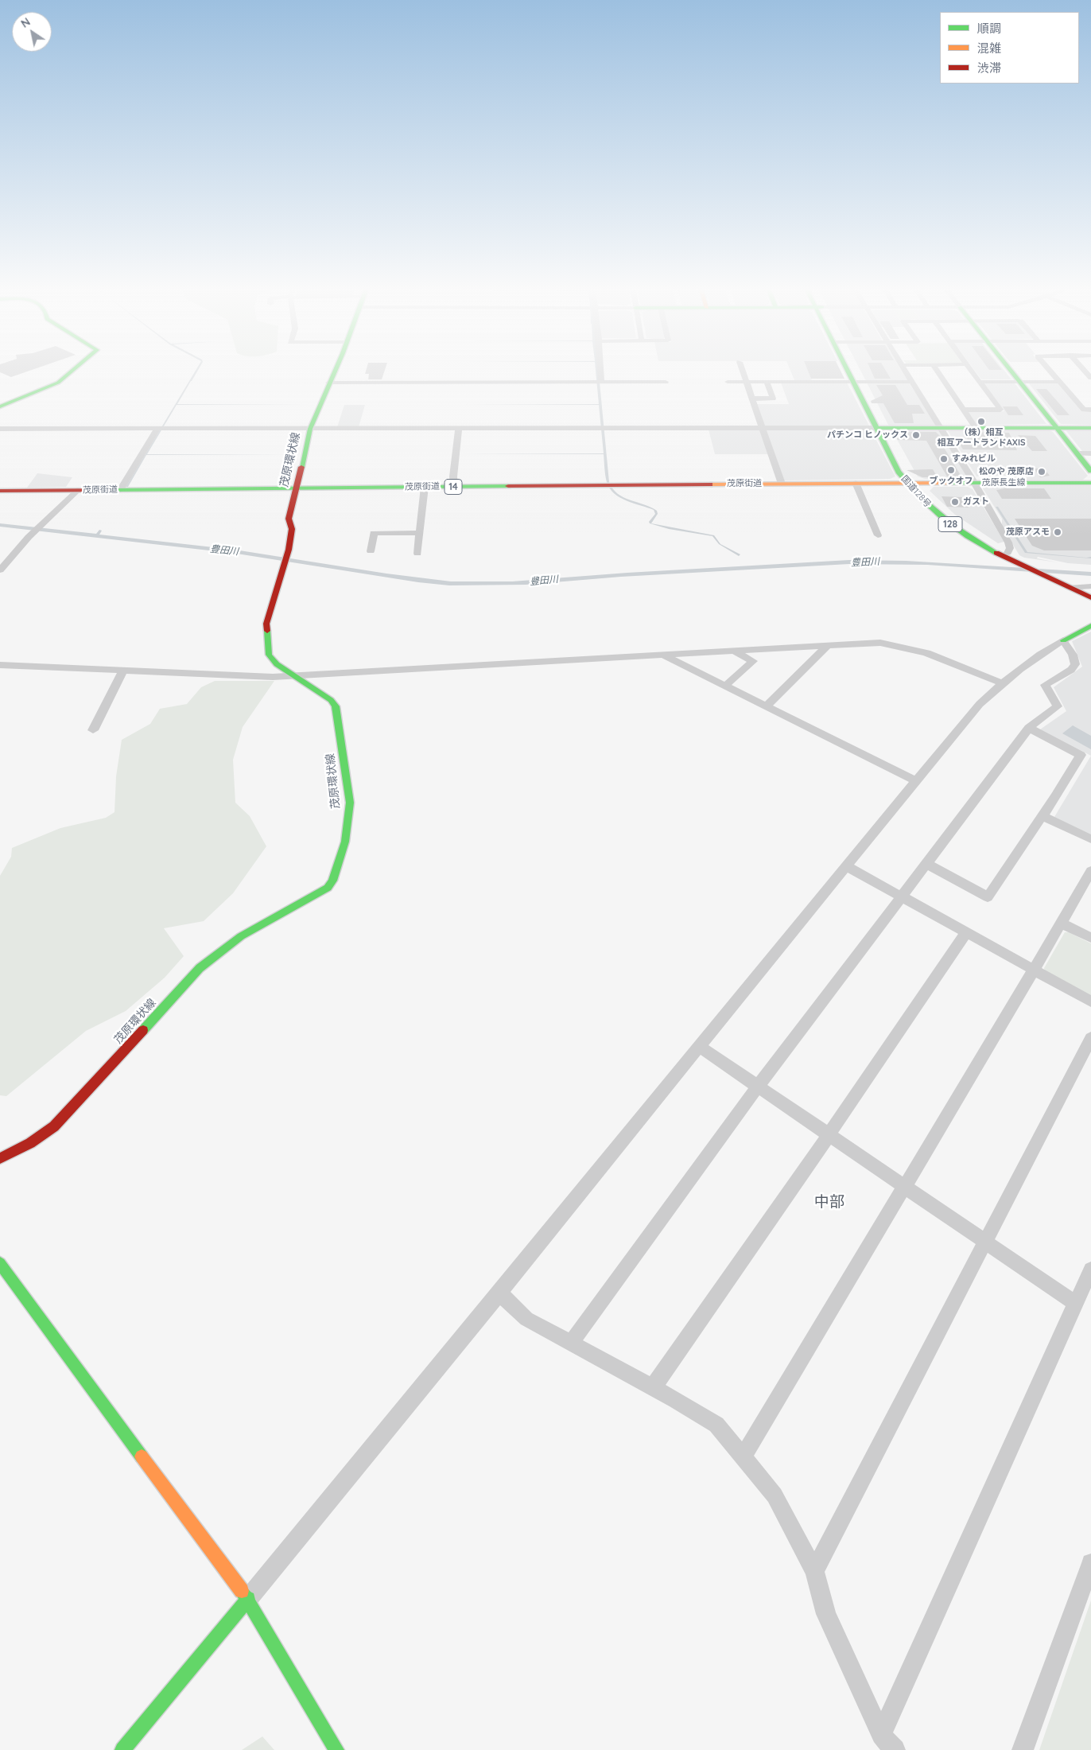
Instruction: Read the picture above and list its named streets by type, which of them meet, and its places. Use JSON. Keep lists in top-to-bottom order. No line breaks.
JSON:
{"streets":{"main road":["茂原環状線","茂原長生線","茂原街道","14","国道128号","128"]},"crossings":[["茂原環状線","茂原街道"],["茂原長生線","茂原街道"],["茂原長生線","国道128号"],["茂原街道","国道128号"]],"districts":["中部"],"water":["豊田川"],"places":["（株）相互 相互アートランドAXIS","パチンコ ヒノックス","すみれビル","ブックオフ","松のや 茂原店","ガスト","茂原アスモ"],"legend":["順調","混雑","渋滞"],"north":"top left"}
